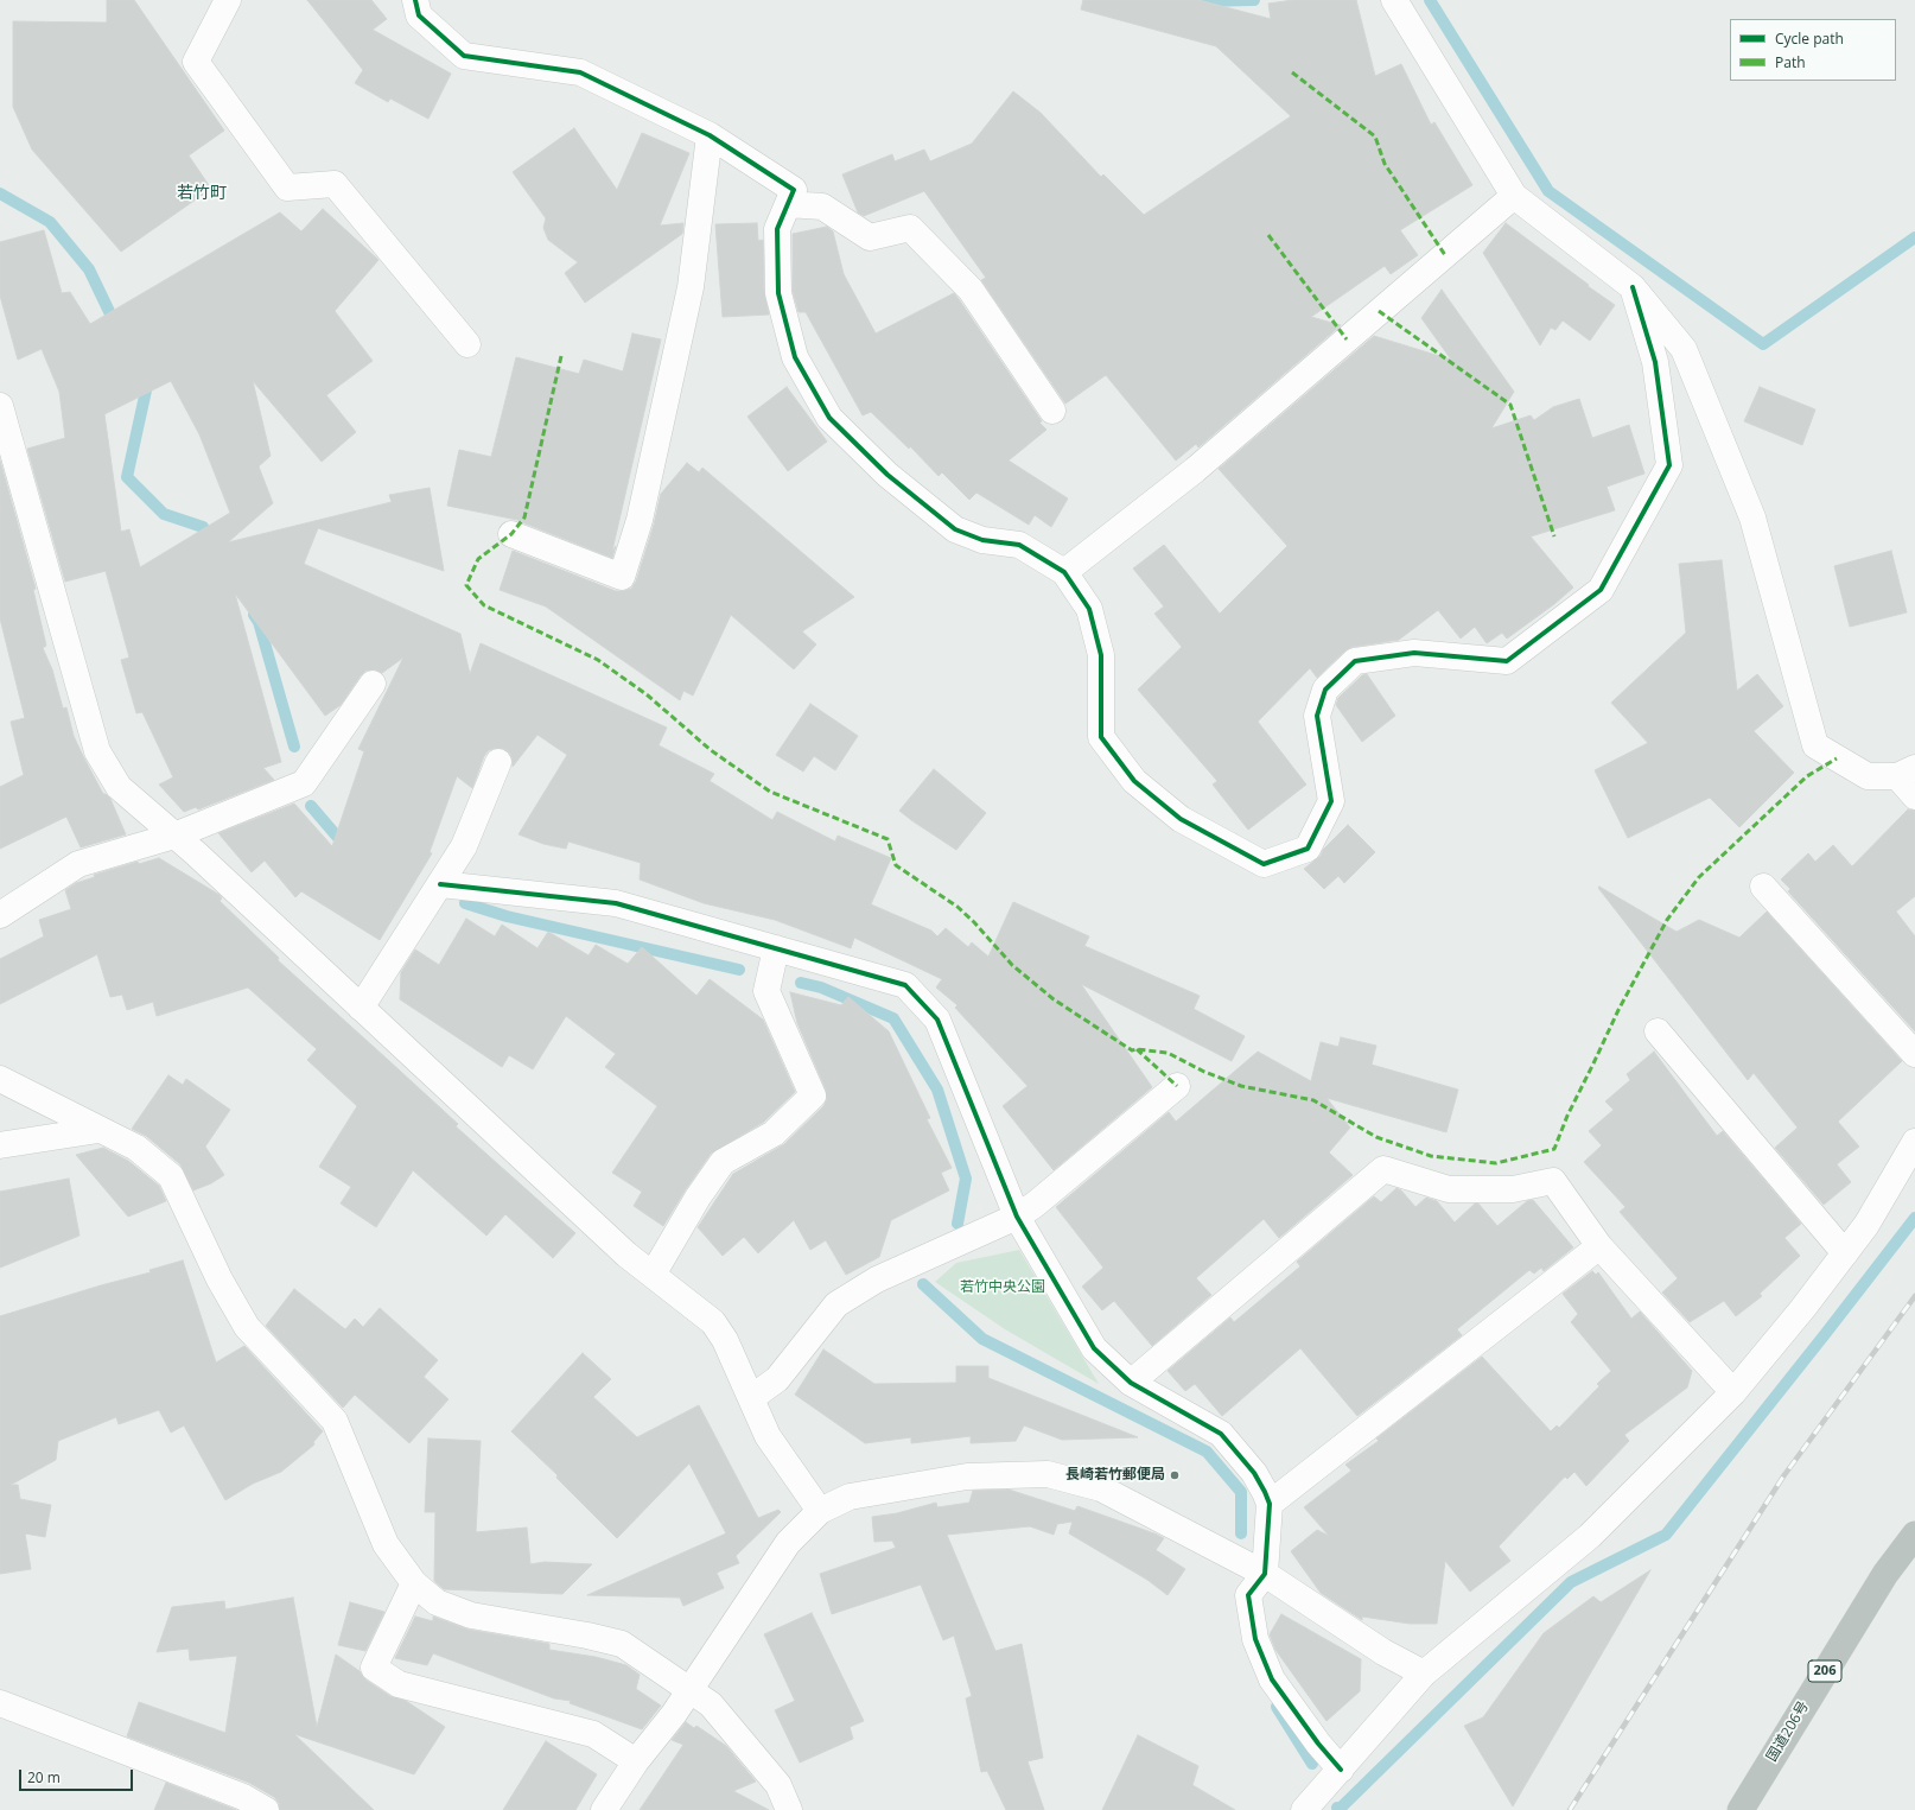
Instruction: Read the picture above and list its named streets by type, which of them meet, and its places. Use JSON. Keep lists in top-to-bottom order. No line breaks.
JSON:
{"streets":{"highway":["206","国道206号"]},"districts":["若竹町"],"parks":["若竹中央公園"],"places":["長崎若竹郵便局"],"legend":["Cycle path","Path"],"scale_bar":"20 m"}
